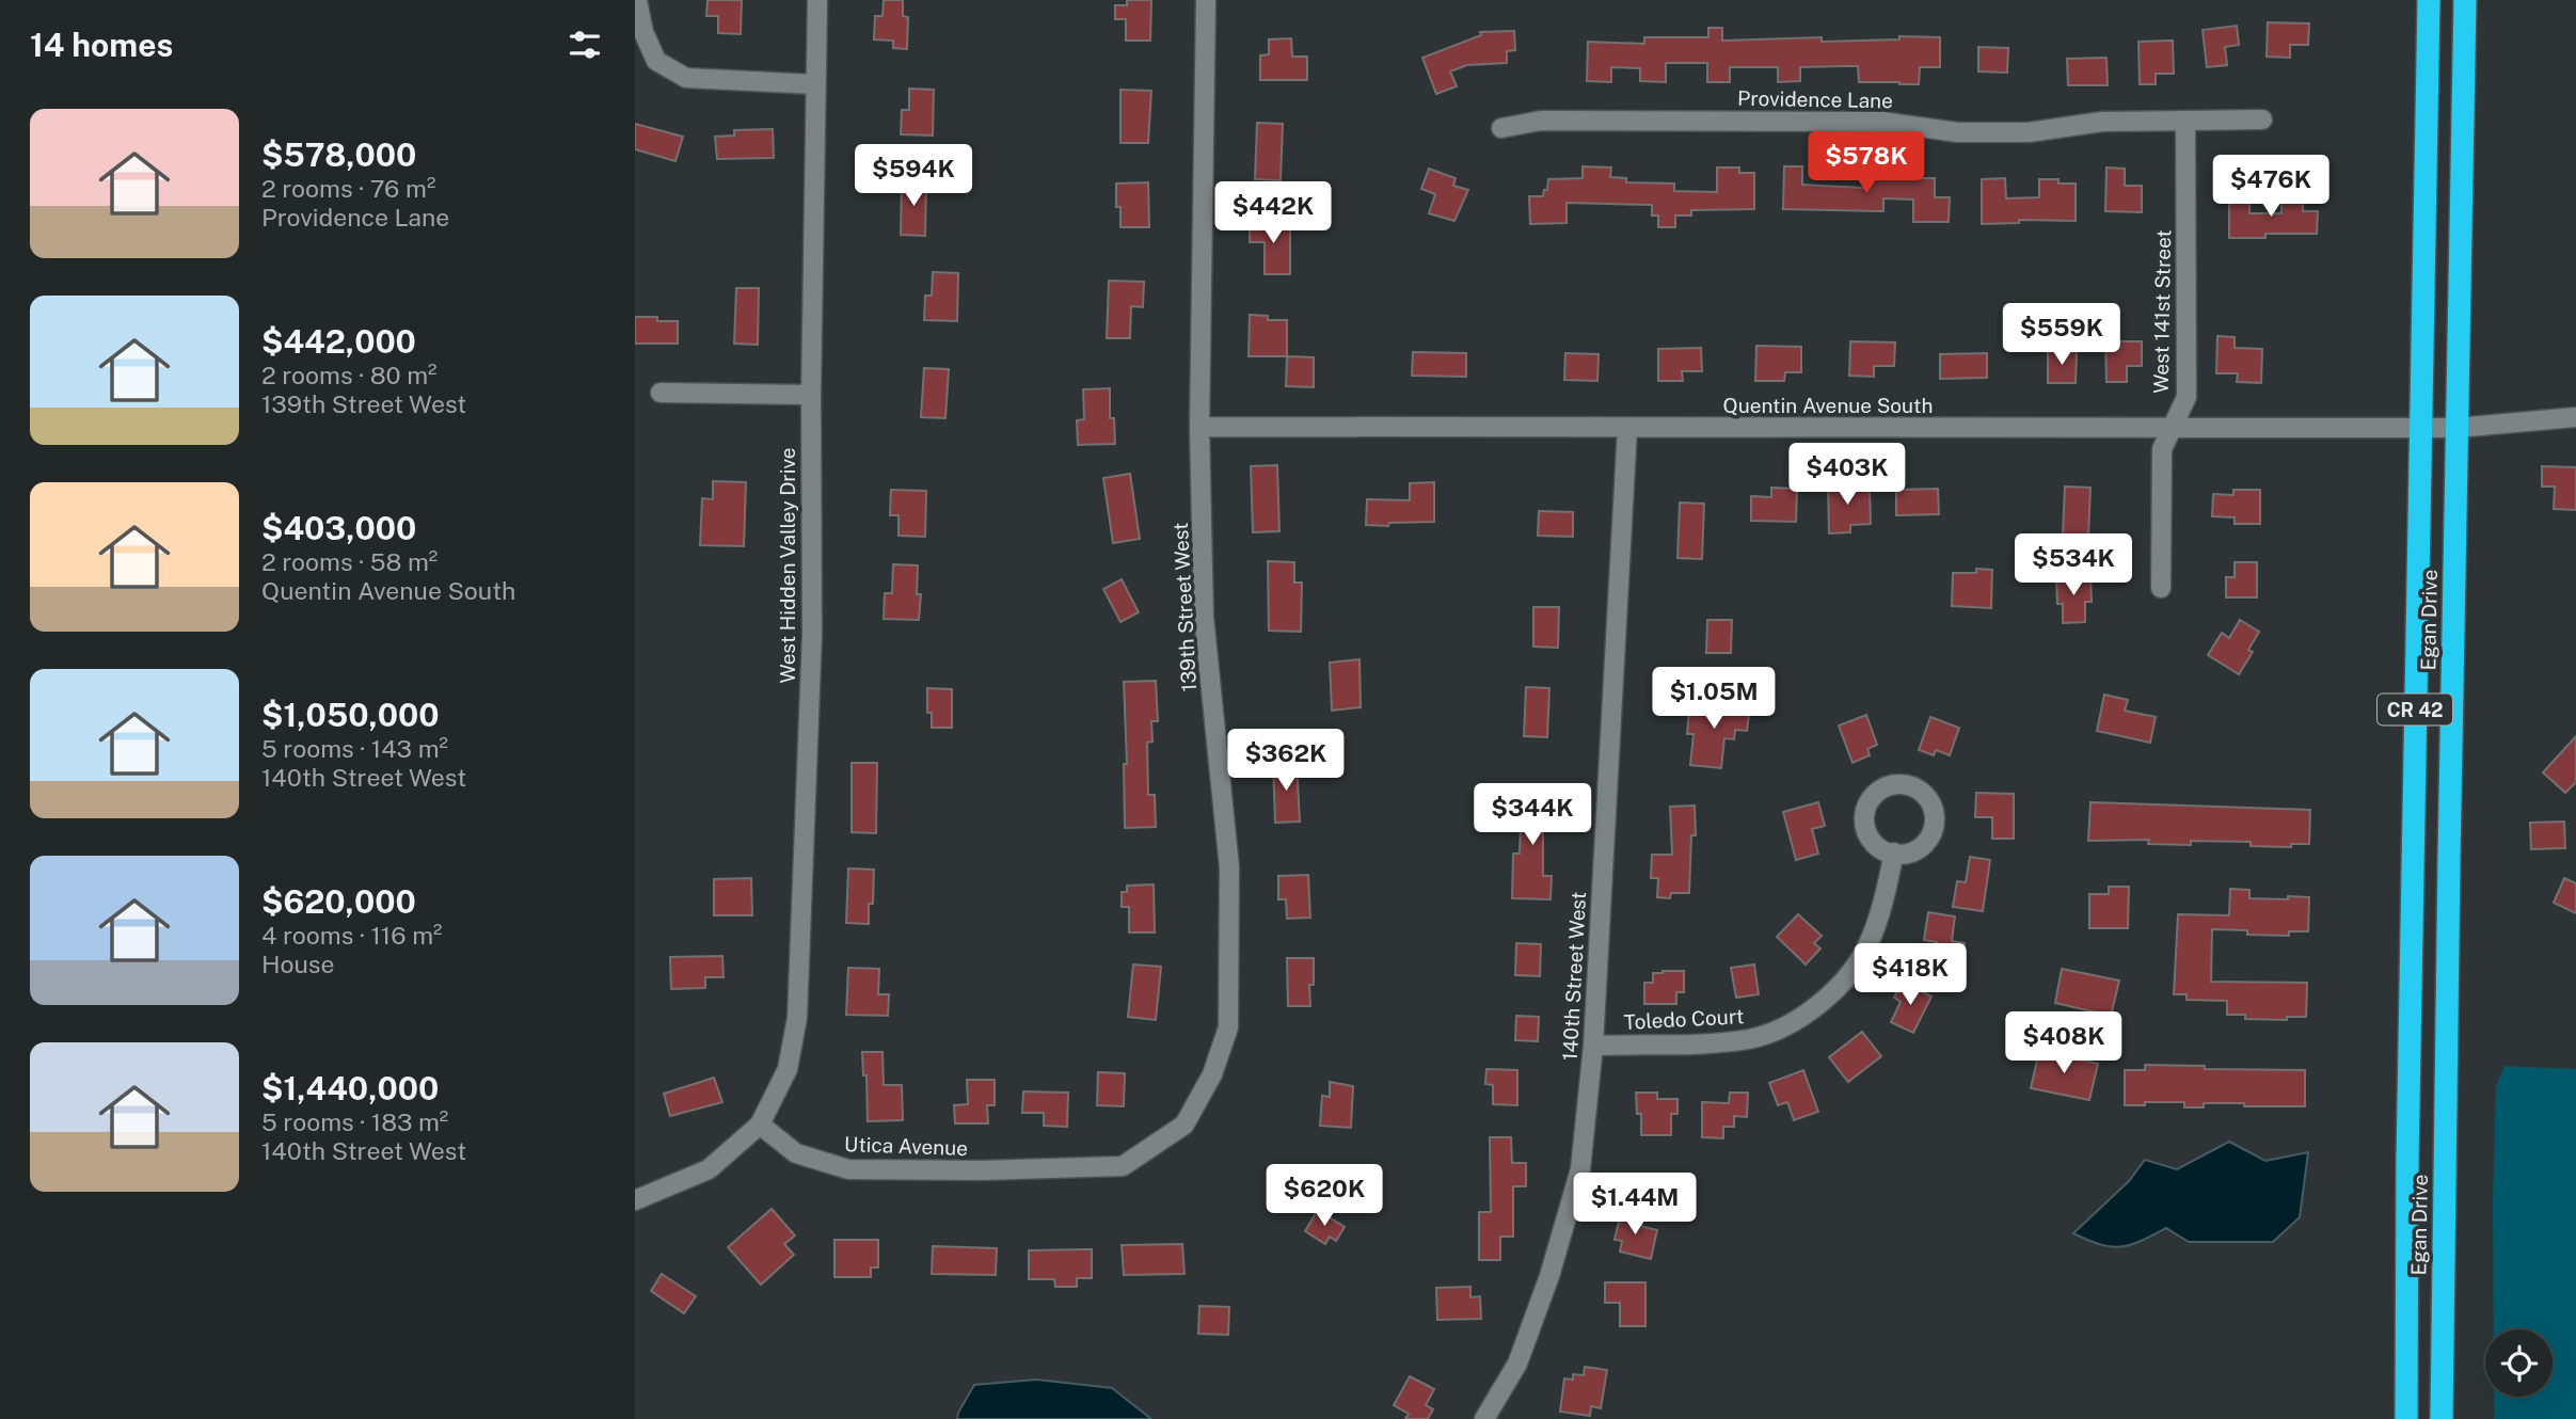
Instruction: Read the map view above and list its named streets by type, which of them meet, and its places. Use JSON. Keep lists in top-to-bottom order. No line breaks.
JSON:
{"streets":{"highway":["Egan Drive","CR 42"],"street":["Providence Lane","West 141st Street","Quentin Avenue South","West Hidden Valley Drive","139th Street West","140th Street West","Toledo Court","Utica Avenue"]},"crossings":[["Providence Lane","West 141st Street"],["West 141st Street","Quentin Avenue South"],["Quentin Avenue South","139th Street West"],["Quentin Avenue South","Egan Drive"],["Quentin Avenue South","140th Street West"],["West Hidden Valley Drive","Utica Avenue"],["139th Street West","Utica Avenue"],["140th Street West","Toledo Court"]],"page":{"heading":"14 homes","list":[{"name":"$578,000","note":"2 rooms · 76 m² · Providence Lane"},{"name":"$442,000","note":"2 rooms · 80 m² · 139th Street West"},{"name":"$403,000","note":"2 rooms · 58 m² · Quentin Avenue South"},{"name":"$1,050,000","note":"5 rooms · 143 m² · 140th Street West"},{"name":"$620,000","note":"4 rooms · 116 m² · House"},{"name":"$1,440,000","note":"5 rooms · 183 m² · 140th Street West"}],"price":["$578K","$594K","$476K","$442K","$559K","$403K","$534K","$1.05M","$362K","$344K","$418K","$408K","$620K","$1.44M"]}}
